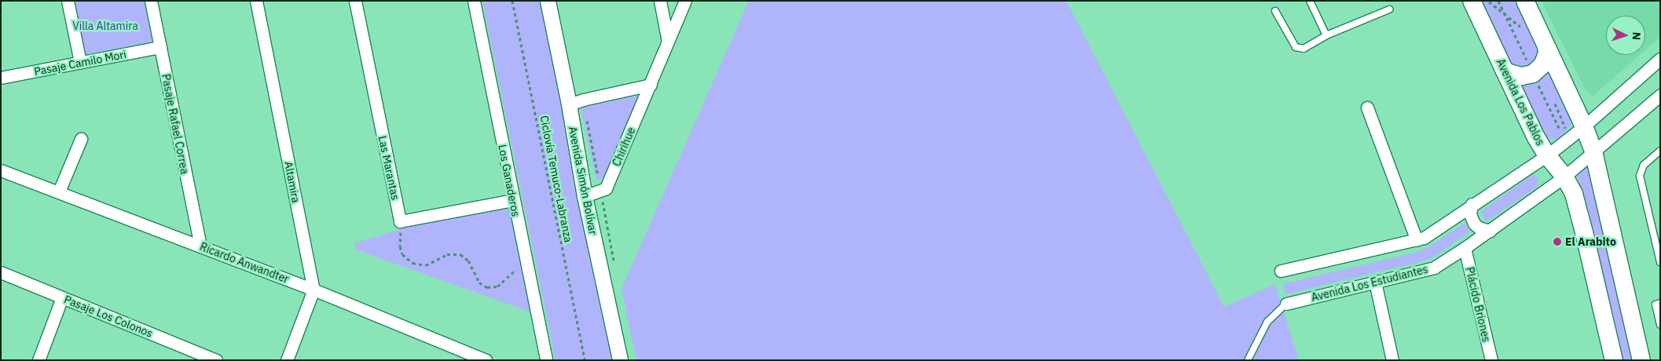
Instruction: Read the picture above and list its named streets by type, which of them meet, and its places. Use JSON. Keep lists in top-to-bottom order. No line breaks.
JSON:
{"streets":{"main road":["Avenida Los Pablos"],"street":["Pasaje Camilo Mori","Pasaje Rafael Correa","Chirihue","Las Marantas","Los Ganaderos","Avenida Simón Bolívar","Altamira","Ricardo Anwandter","Avenida Los Estudiantes","Plácido Briones","Pasaje Los Colonos"],"path":["Ciclovía Temuco-Labranza"]},"crossings":[["Pasaje Camilo Mori","Pasaje Rafael Correa"],["Avenida Los Pablos","Avenida Los Estudiantes"],["Pasaje Rafael Correa","Ricardo Anwandter"],["Chirihue","Avenida Simón Bolívar"],["Altamira","Ricardo Anwandter"],["Avenida Los Estudiantes","Plácido Briones"]],"parks":["Villa Altamira"],"places":["El Arabito"],"north":"right"}
